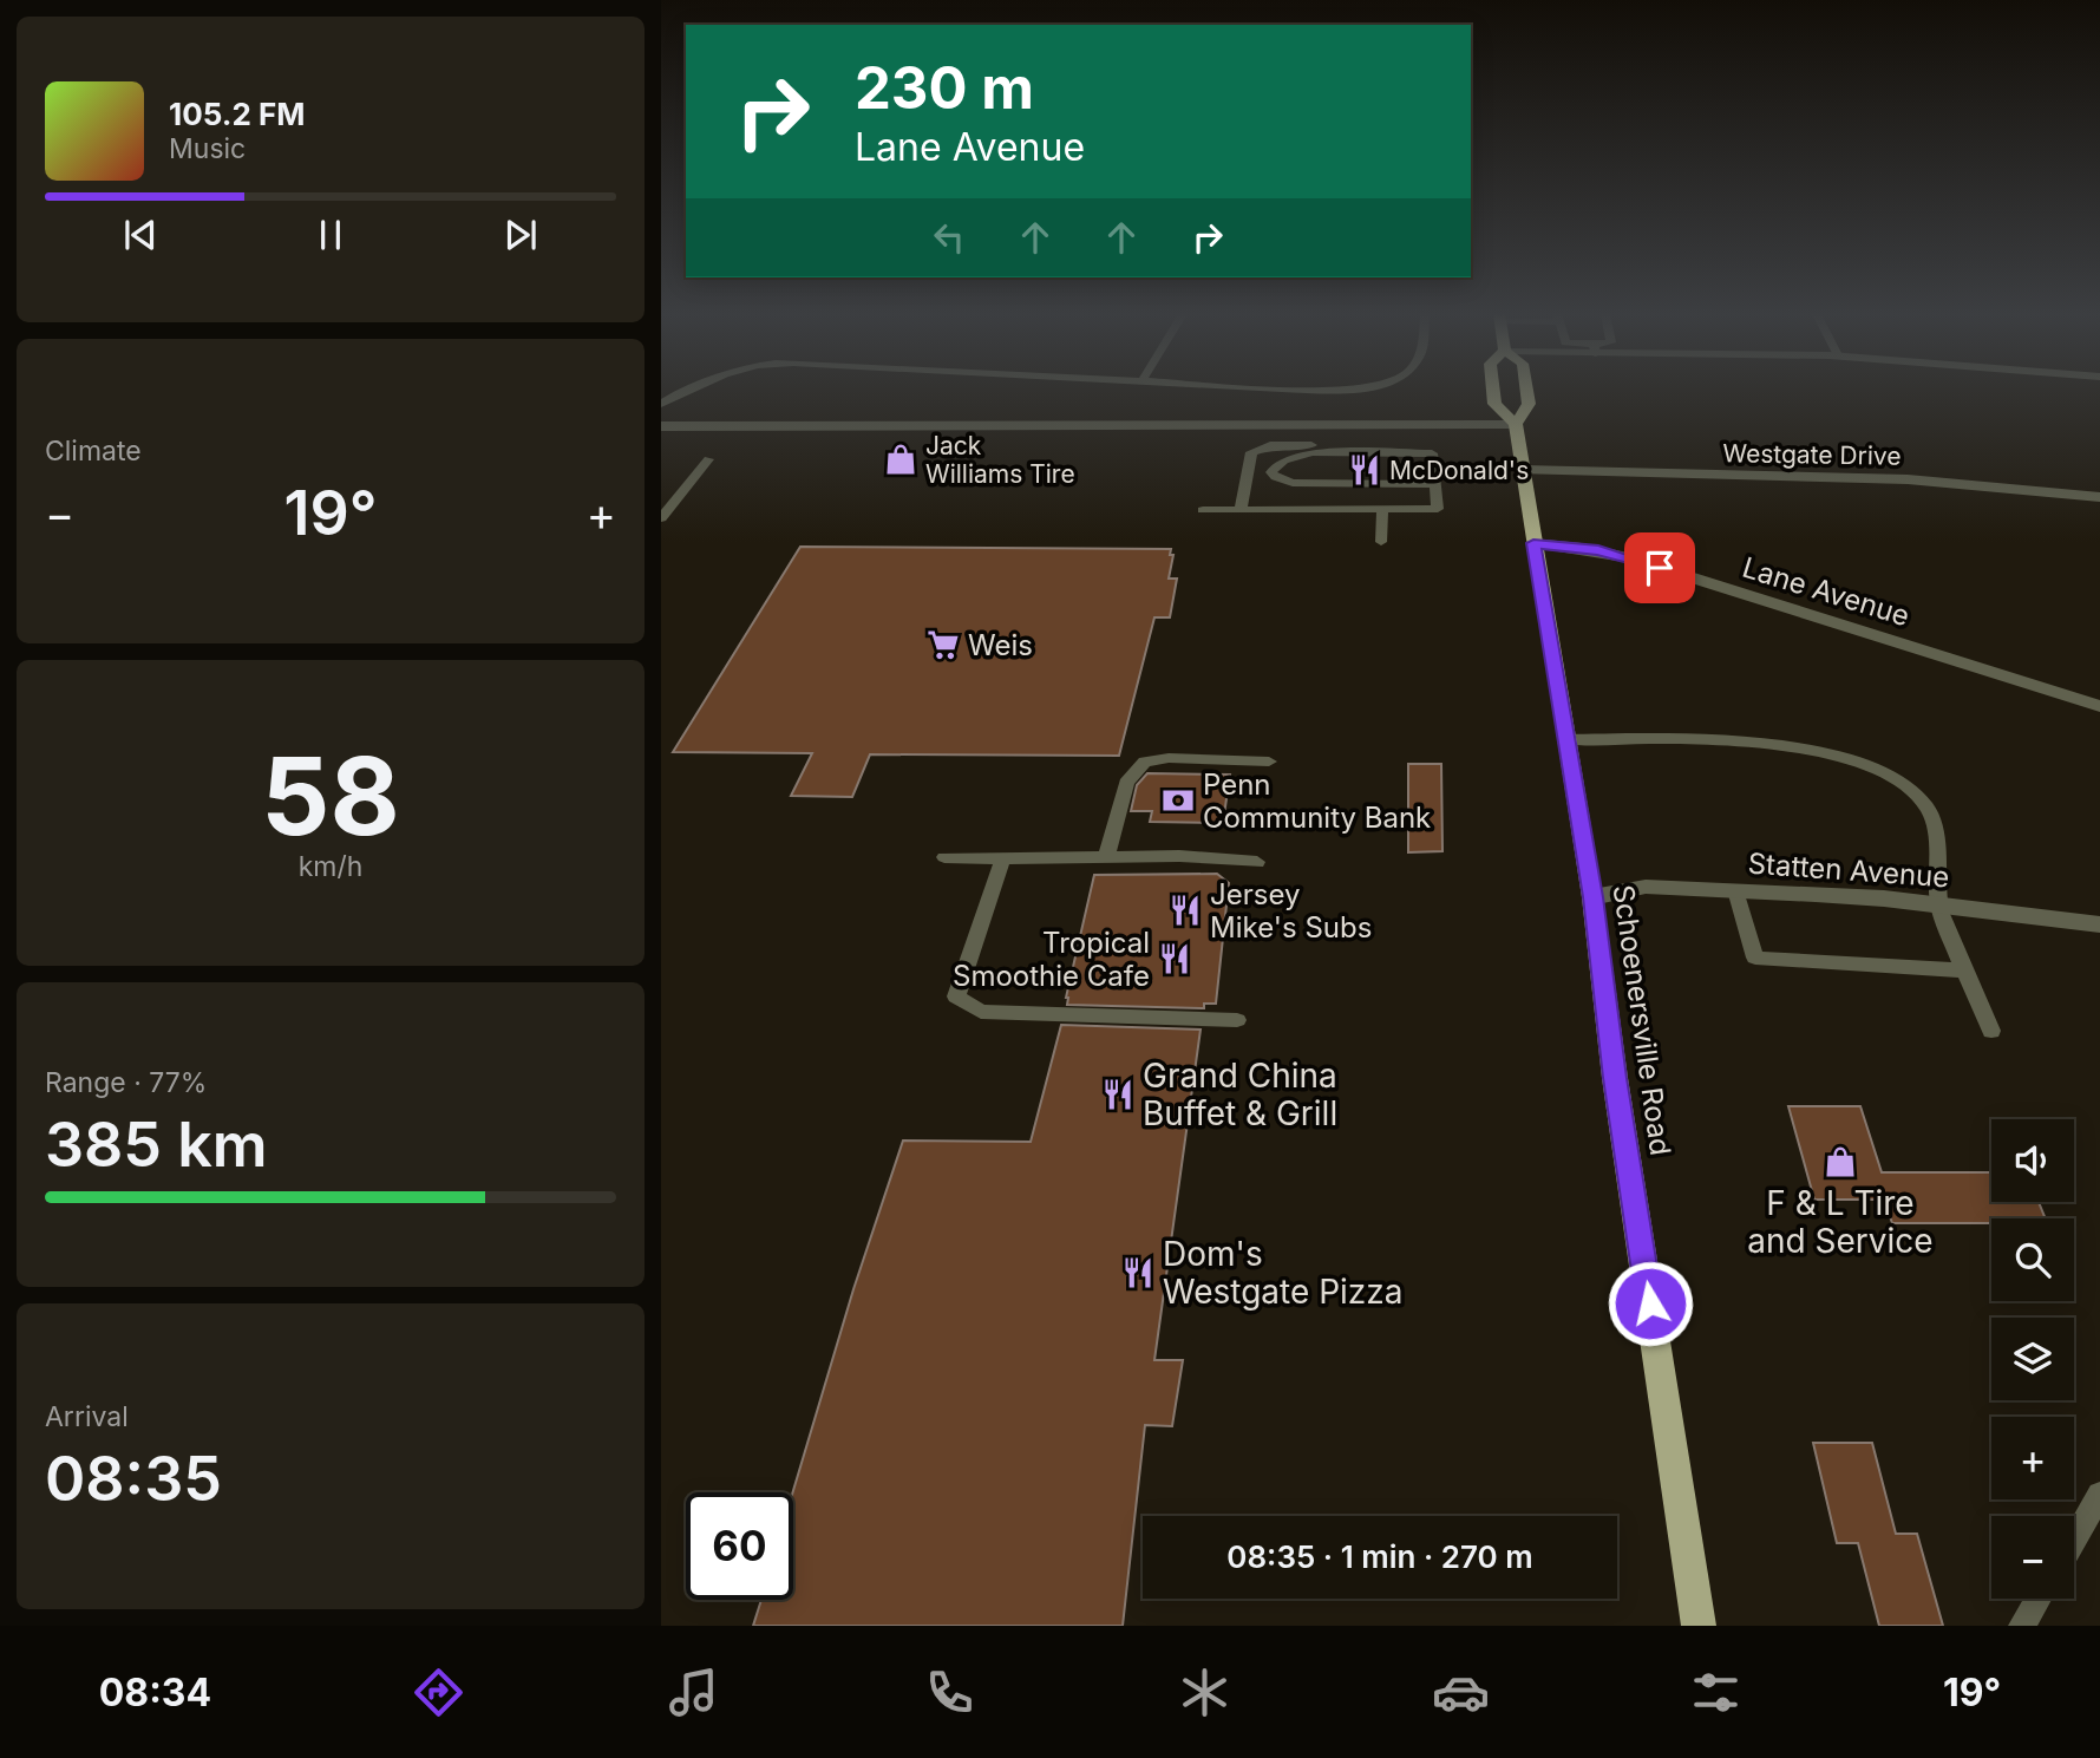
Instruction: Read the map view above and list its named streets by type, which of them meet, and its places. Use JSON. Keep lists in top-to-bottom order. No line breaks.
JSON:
{"streets":{"main road":["Schoenersville Road"],"street":["Westgate Drive","Lane Avenue","Statten Avenue"]},"crossings":[["Westgate Drive","Schoenersville Road"],["Lane Avenue","Schoenersville Road"],["Statten Avenue","Schoenersville Road"]],"places":{"shop":["Jack Williams Tire","F & L Tire and Service"],"restaurant":["McDonald's","Jersey Mike's Subs","Tropical Smoothie Cafe","Grand China Buffet & Grill","Dom's Westgate Pizza"],"supermarket":["Weis"],"bank":["Penn Community Bank"]},"page":{"turn":["230 m","Lane Avenue"],"song":["105.2 FM","Music"],"tile":["Climate",["58","km/h"],["Range · 77%","385 km"],["Arrival","08:35"]],"heat":["−","19°","+"],"map_buttons":["+","−"],"limit":"60","trip":"08:35 · 1 min · 270 m","tabs":["08:34","19°"]}}
